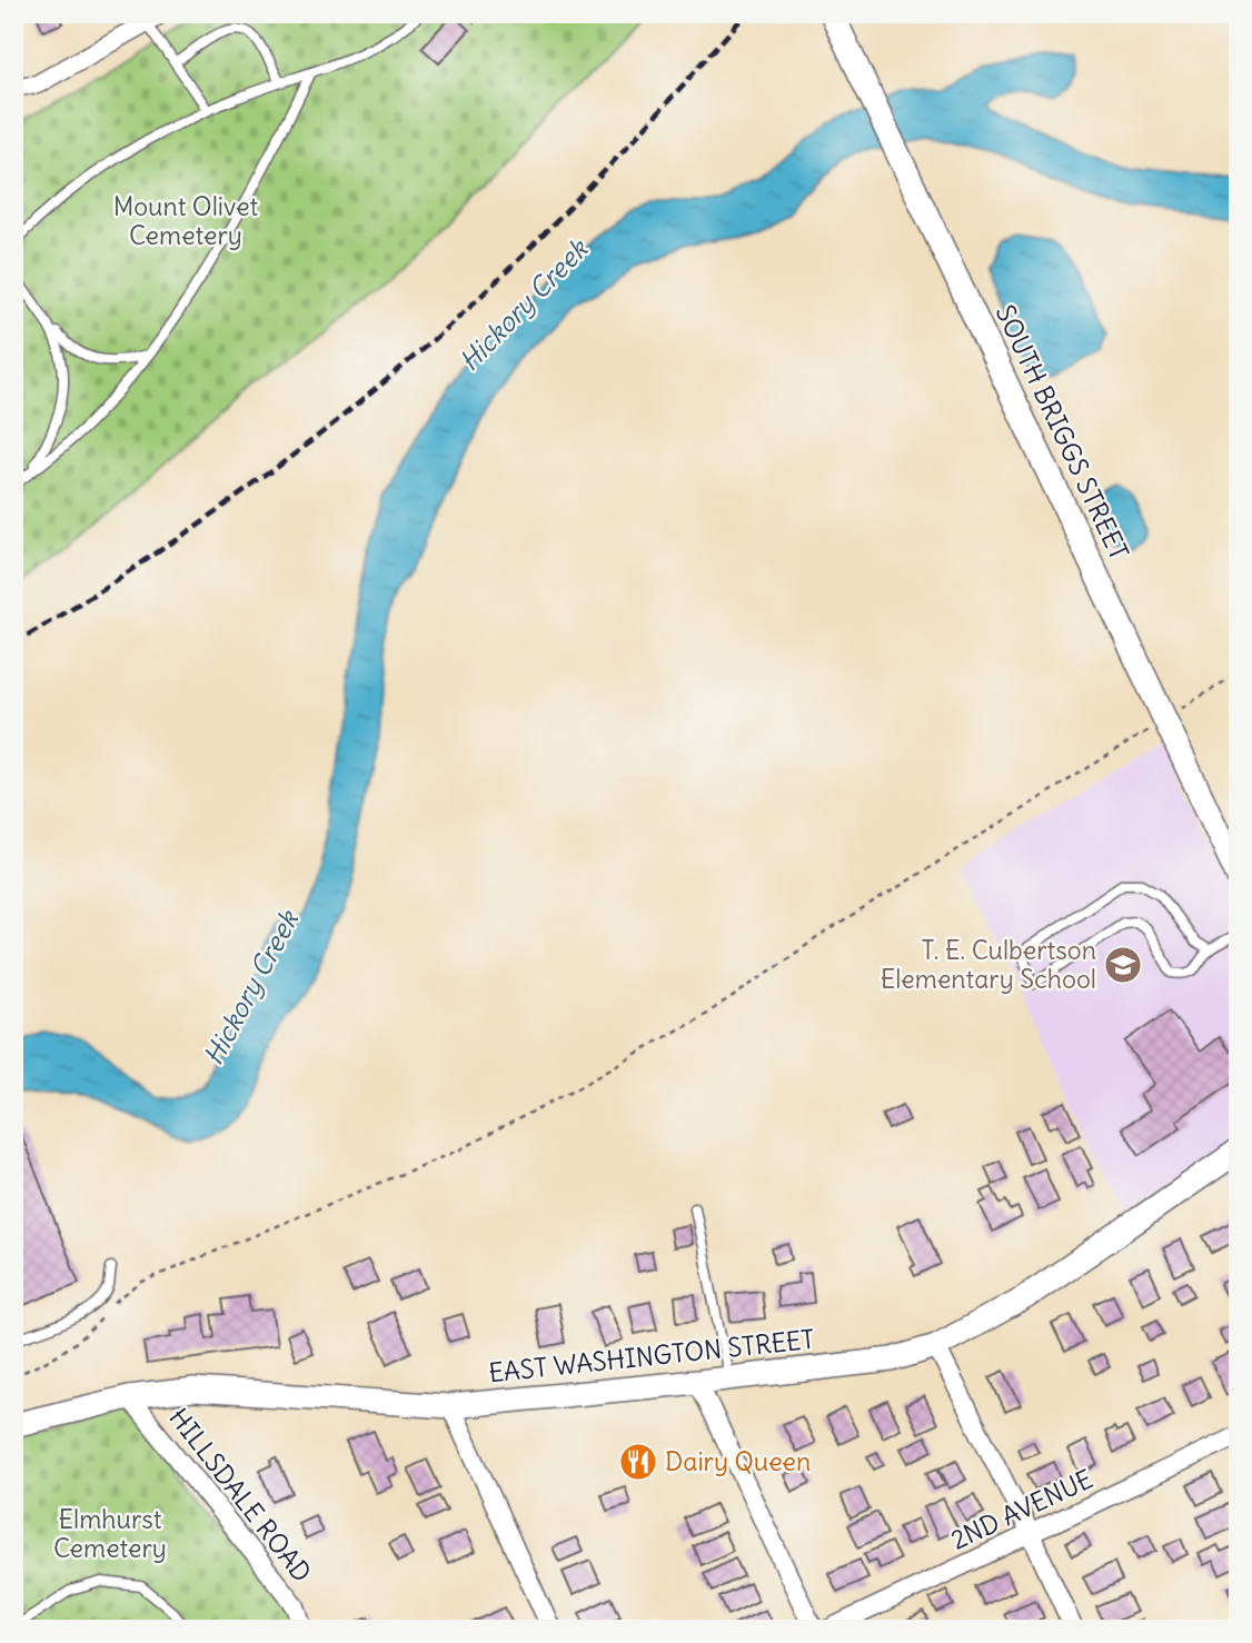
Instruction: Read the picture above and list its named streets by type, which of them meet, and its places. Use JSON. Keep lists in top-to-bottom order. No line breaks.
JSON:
{"streets":{"street":["SOUTH BRIGGS STREET","EAST WASHINGTON STREET","HILLSDALE ROAD","2ND AVENUE"]},"crossings":[["EAST WASHINGTON STREET","HILLSDALE ROAD"]],"water":["Hickory Creek"],"parks":["Mount Olivet Cemetery","Elmhurst Cemetery"],"places":{"school or university":["T. E. Culbertson Elementary School"],"restaurant":["Dairy Queen"]}}
